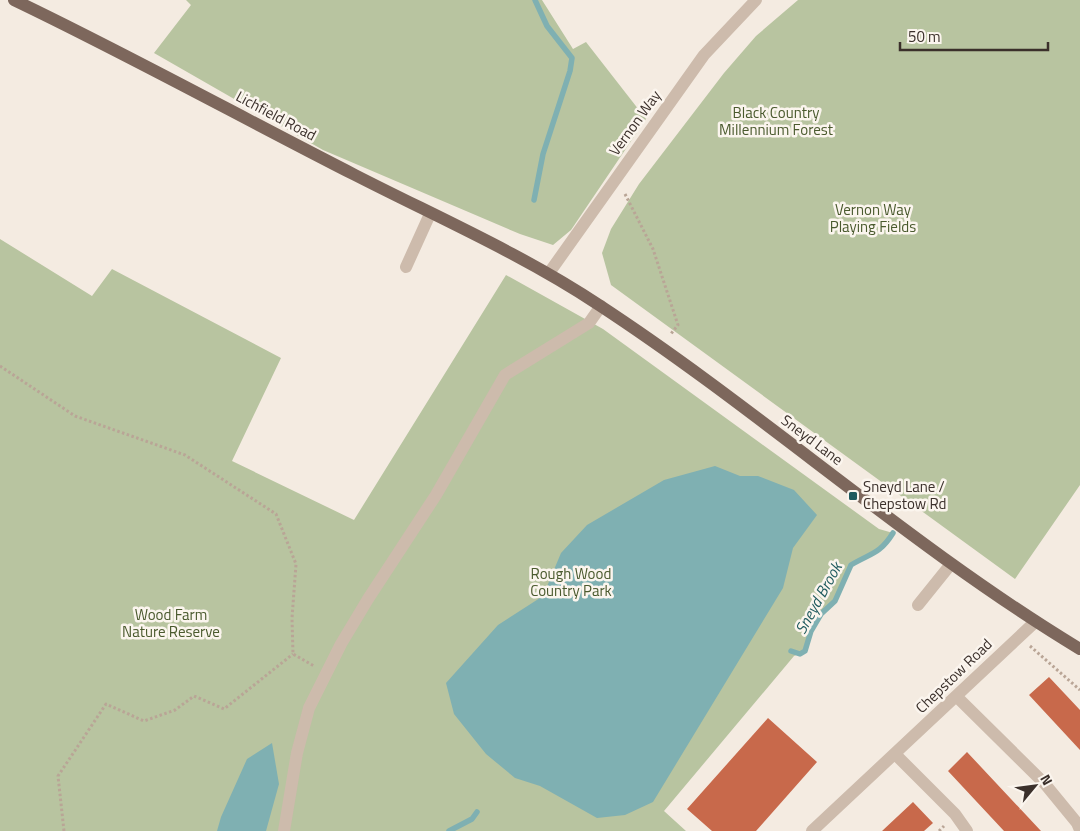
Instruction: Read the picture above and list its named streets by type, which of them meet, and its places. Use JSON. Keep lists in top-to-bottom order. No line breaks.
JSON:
{"streets":{"main road":["Lichfield Road","Sneyd Lane"],"street":["Vernon Way","Chepstow Road"]},"crossings":[["Lichfield Road","Sneyd Lane"],["Vernon Way","Sneyd Lane"],["Sneyd Lane","Chepstow Road"]],"water":["Sneyd Brook"],"parks":["Black Country Millennium Forest","Vernon Way Playing Fields","Rough Wood Country Park","Wood Farm Nature Reserve"],"places":{"transit":["Sneyd Lane / Chepstow Rd"]},"scale_bar":"50 m","north":"top right"}
